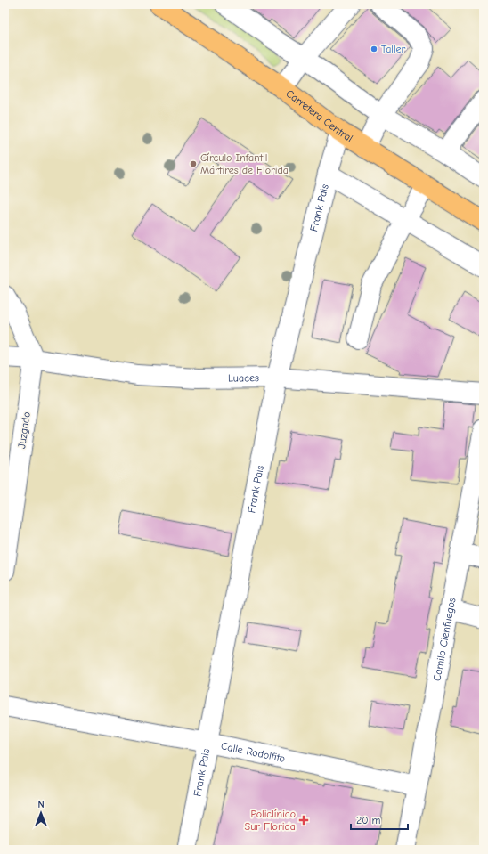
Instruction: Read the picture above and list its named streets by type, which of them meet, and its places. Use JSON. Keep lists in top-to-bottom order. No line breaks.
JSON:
{"streets":{"highway":["Carretera Central"],"street":["Frank Pais","Luaces","Juzgado","Camilo Cienfuegos","Calle Rodolfito"]},"crossings":[["Carretera Central","Frank Pais"],["Frank Pais","Luaces"],["Frank Pais","Calle Rodolfito"],["Luaces","Juzgado"],["Camilo Cienfuegos","Calle Rodolfito"]],"places":{"other":["Taller","Círculo Infantil Mártires de Florida"],"health":["Policlínico Sur Florida"]},"scale_bar":"20 m","north":"top"}
